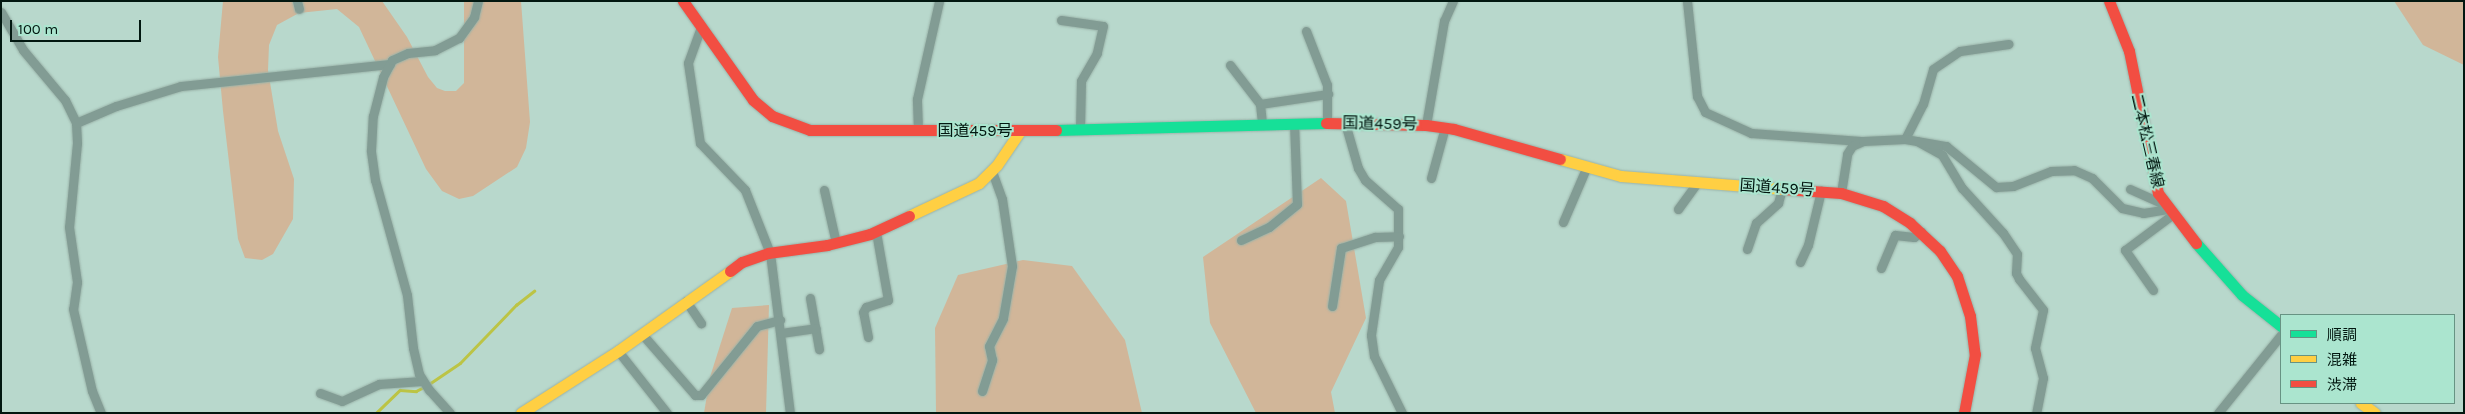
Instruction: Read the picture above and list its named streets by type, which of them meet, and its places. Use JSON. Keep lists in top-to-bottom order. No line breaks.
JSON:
{"streets":{"main road":["国道459号","二本松三春線"]},"legend":["順調","混雑","渋滞"],"scale_bar":"100 m"}
